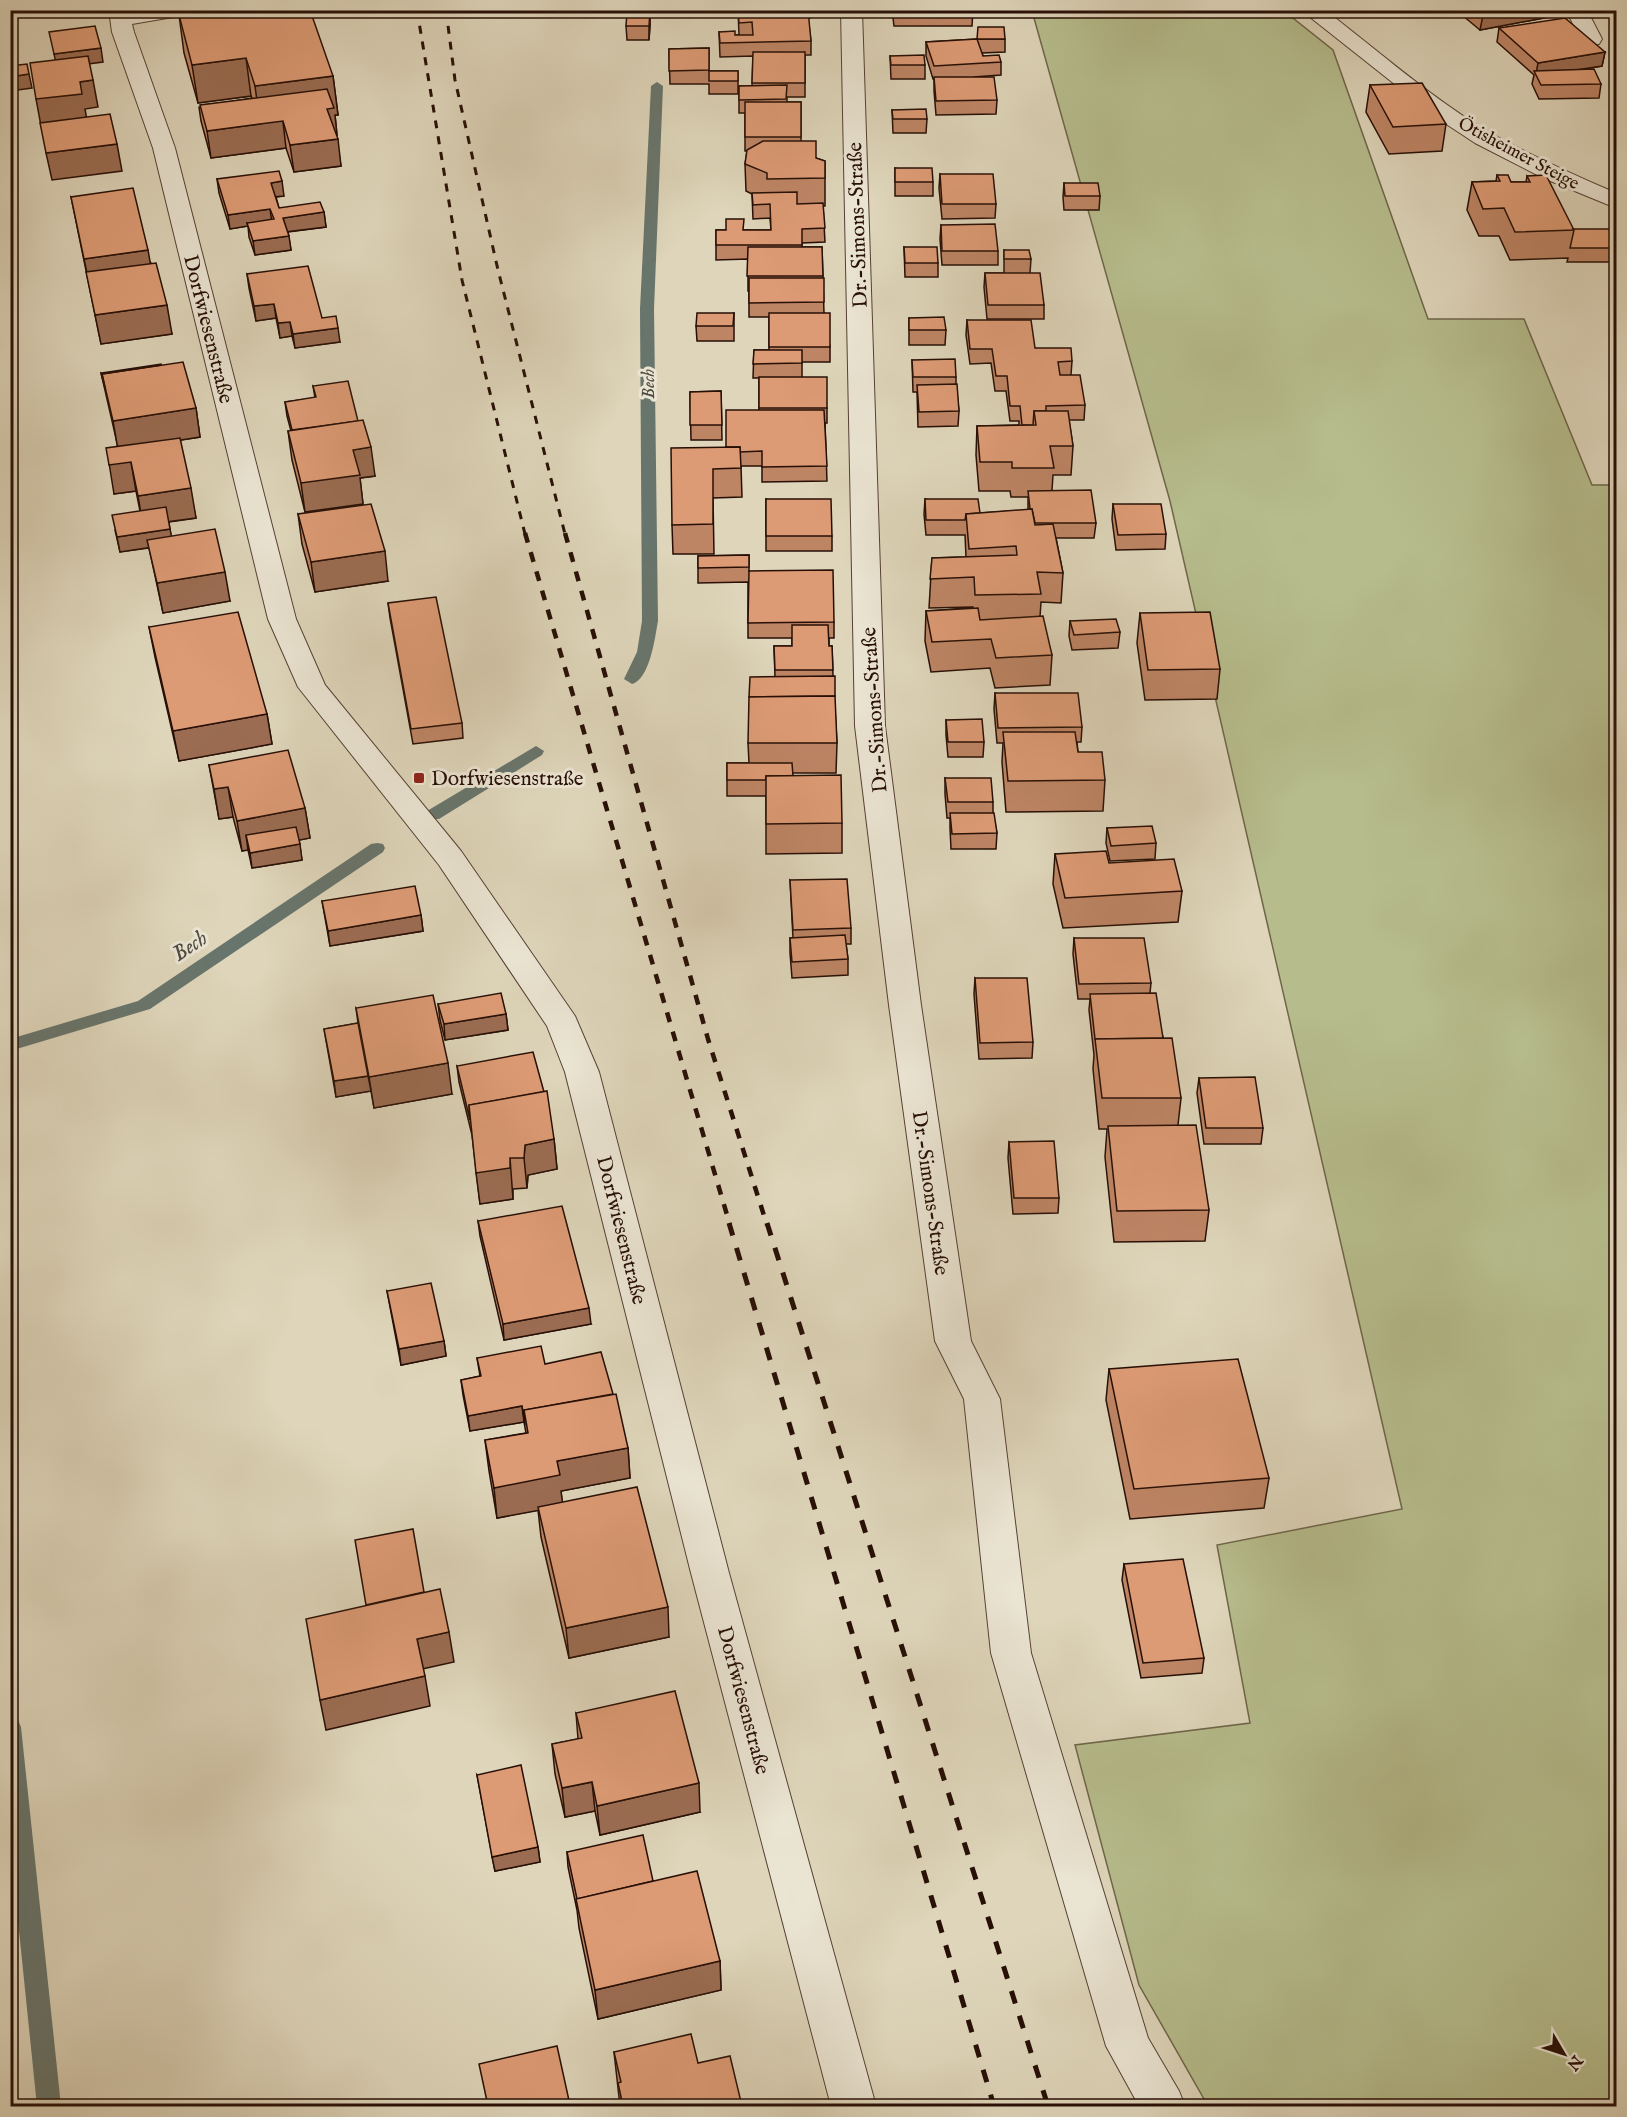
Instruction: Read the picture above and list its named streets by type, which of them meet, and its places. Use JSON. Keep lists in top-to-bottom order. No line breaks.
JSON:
{"streets":{"street":["Ötisheimer Steige","Dr.-Simons-Straße","Dorfwiesenstraße"]},"water":["Bech"],"places":{"transit":["Dorfwiesenstraße"]},"north":"bottom right"}
